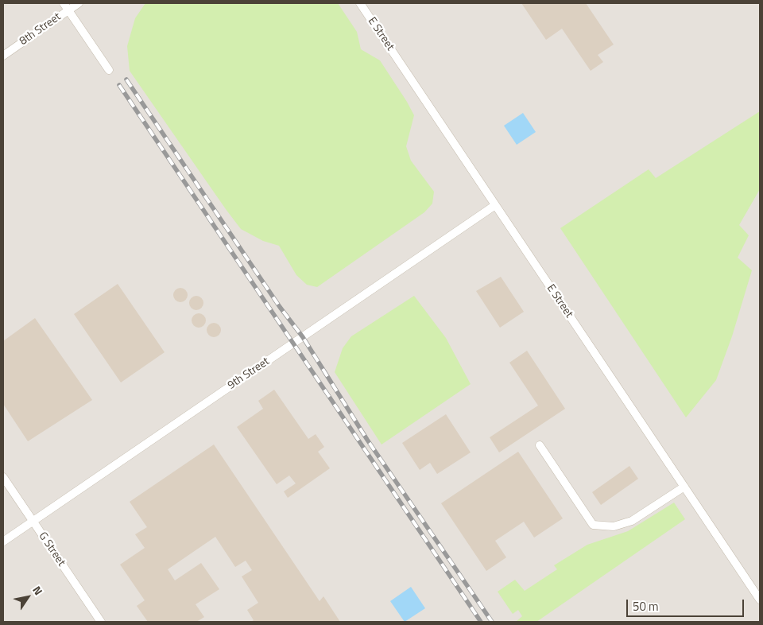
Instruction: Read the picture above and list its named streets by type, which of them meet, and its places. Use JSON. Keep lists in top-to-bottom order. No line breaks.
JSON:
{"streets":{"lane":["8th Street","E Street","9th Street","G Street"]},"crossings":[["E Street","9th Street"],["9th Street","G Street"]],"scale_bar":"50 m","north":"top right"}
